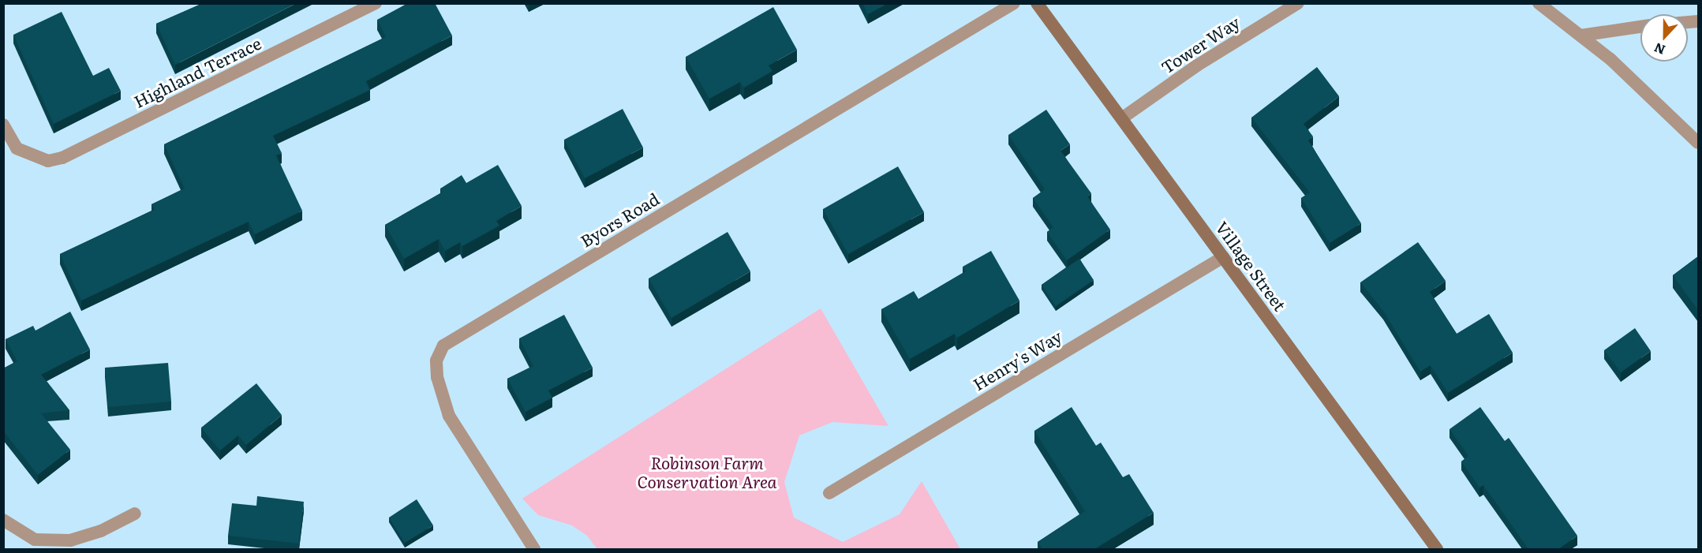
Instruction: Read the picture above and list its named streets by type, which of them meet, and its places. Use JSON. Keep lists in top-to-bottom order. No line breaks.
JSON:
{"streets":{"main road":["Village Street"],"street":["Tower Way","Highland Terrace","Byors Road","Henry's Way"]},"crossings":[["Tower Way","Village Street"],["Village Street","Henry's Way"]],"parks":["Robinson Farm Conservation Area"],"north":"bottom"}
